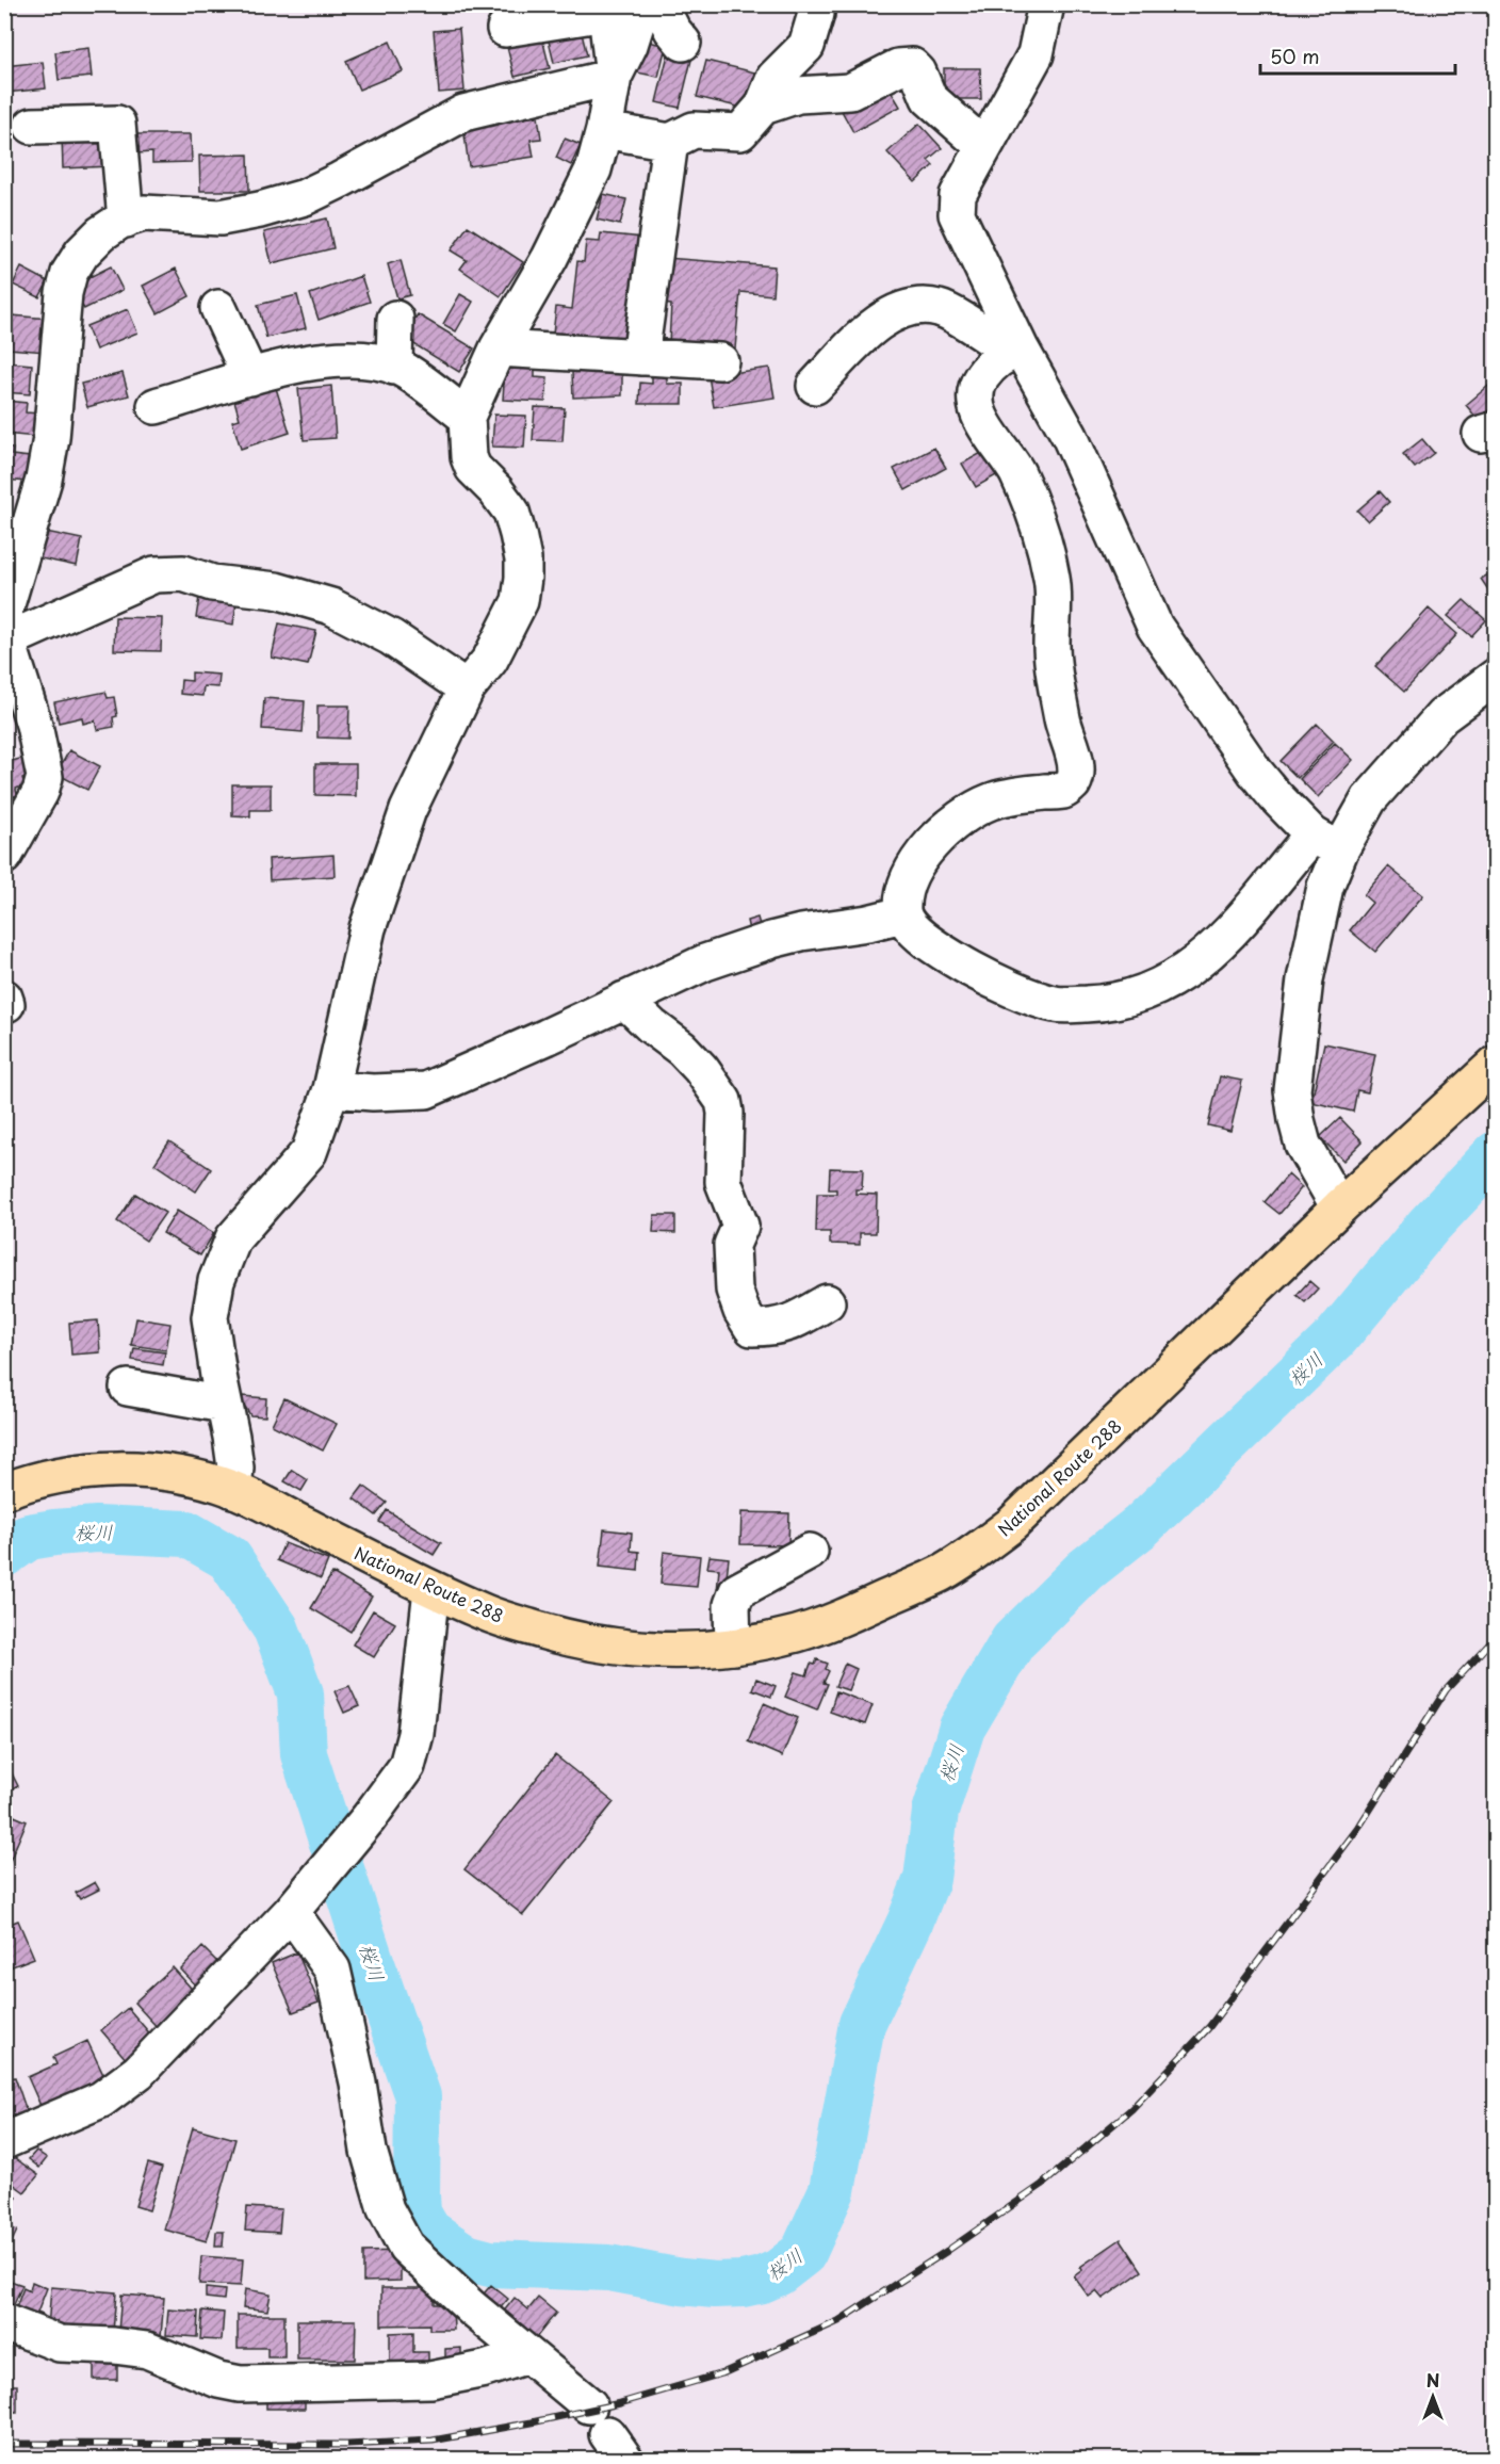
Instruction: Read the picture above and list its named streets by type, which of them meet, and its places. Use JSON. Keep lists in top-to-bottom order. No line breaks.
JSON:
{"streets":{"highway":["National Route 288"]},"water":["桜川"],"scale_bar":"50 m","north":"top"}
